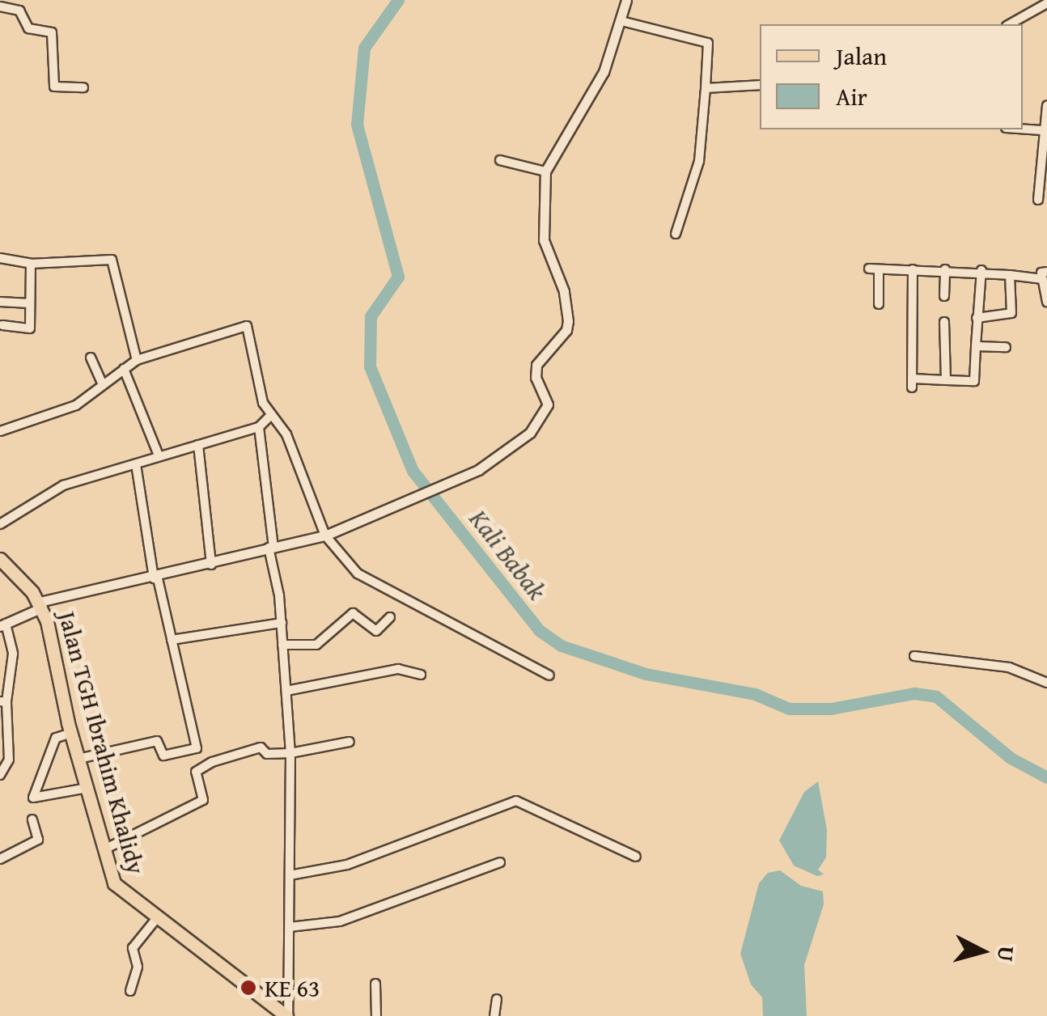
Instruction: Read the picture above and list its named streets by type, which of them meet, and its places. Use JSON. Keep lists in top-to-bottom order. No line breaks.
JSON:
{"streets":{"main road":["Jalan TGH Ibrahim Khalidy"]},"water":["Kali Babak"],"places":["KE 63"],"legend":["Jalan","Air"],"north":"right"}
